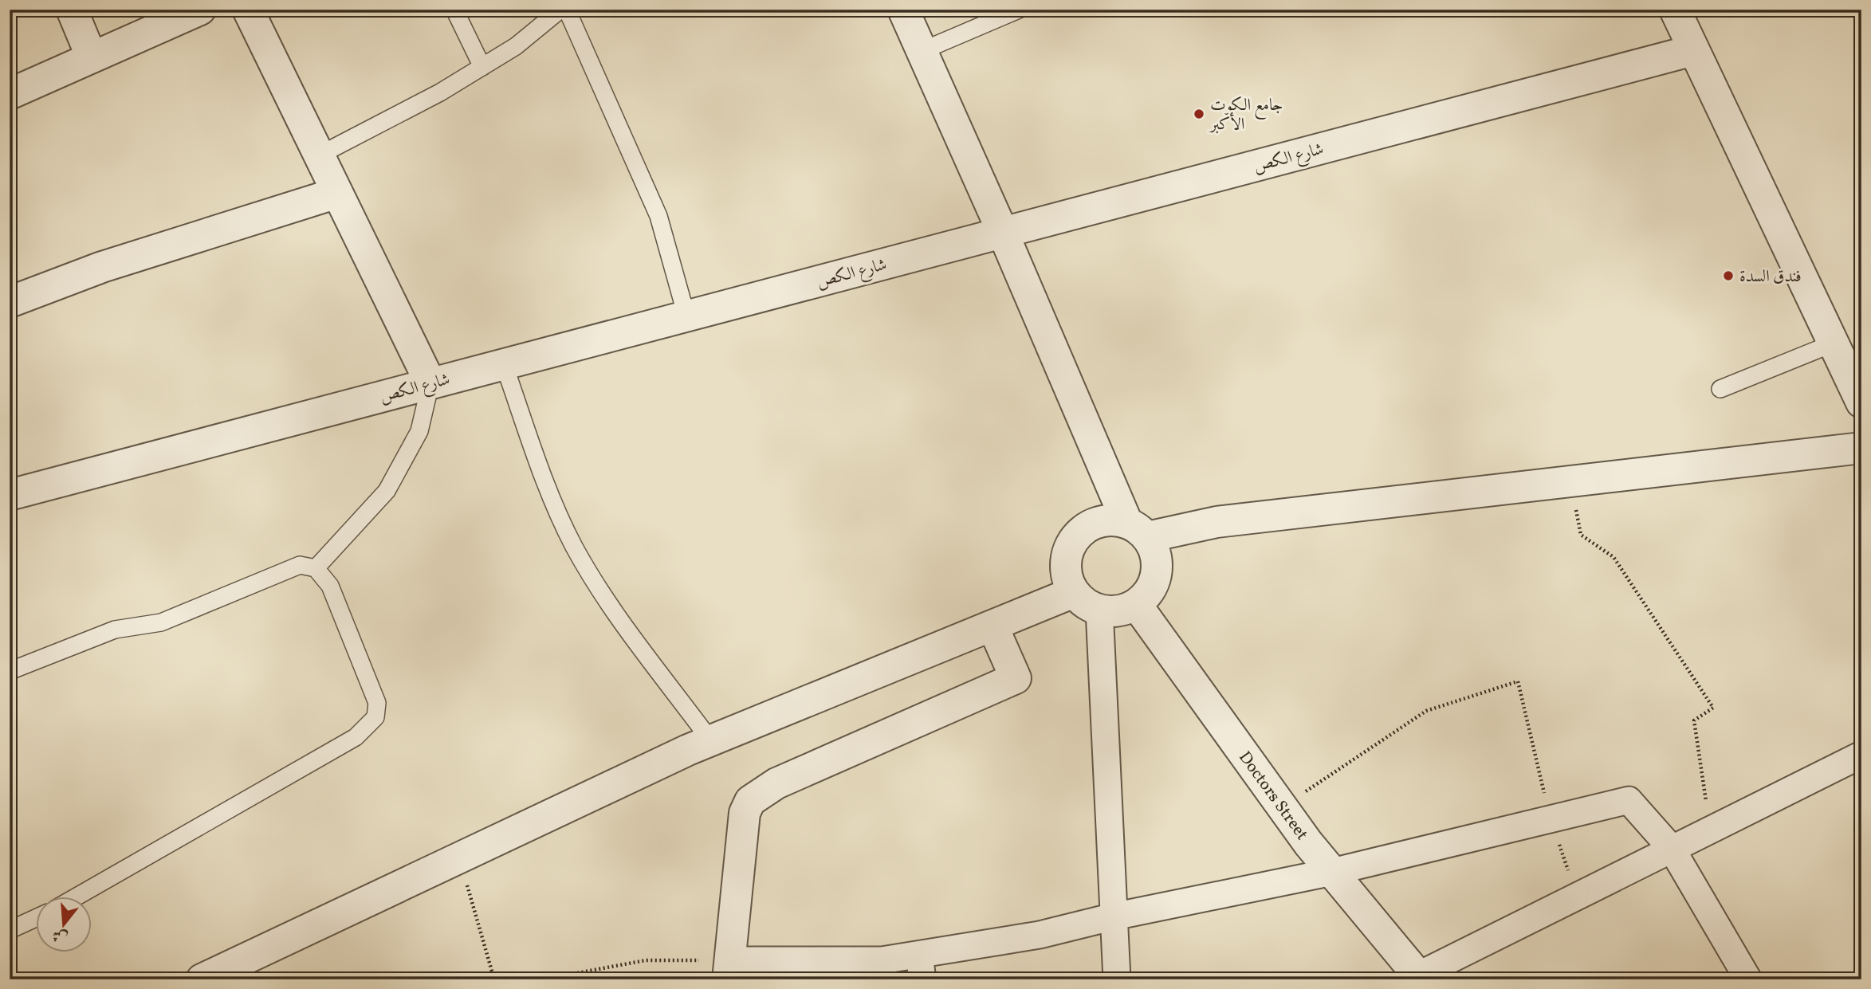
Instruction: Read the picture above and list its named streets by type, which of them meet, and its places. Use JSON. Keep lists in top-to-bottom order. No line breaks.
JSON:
{"streets":{"street":["شارع الكص","Doctors Street"]},"places":["جامع الكوت الأكبر","فندق السدة"],"north":"bottom"}
